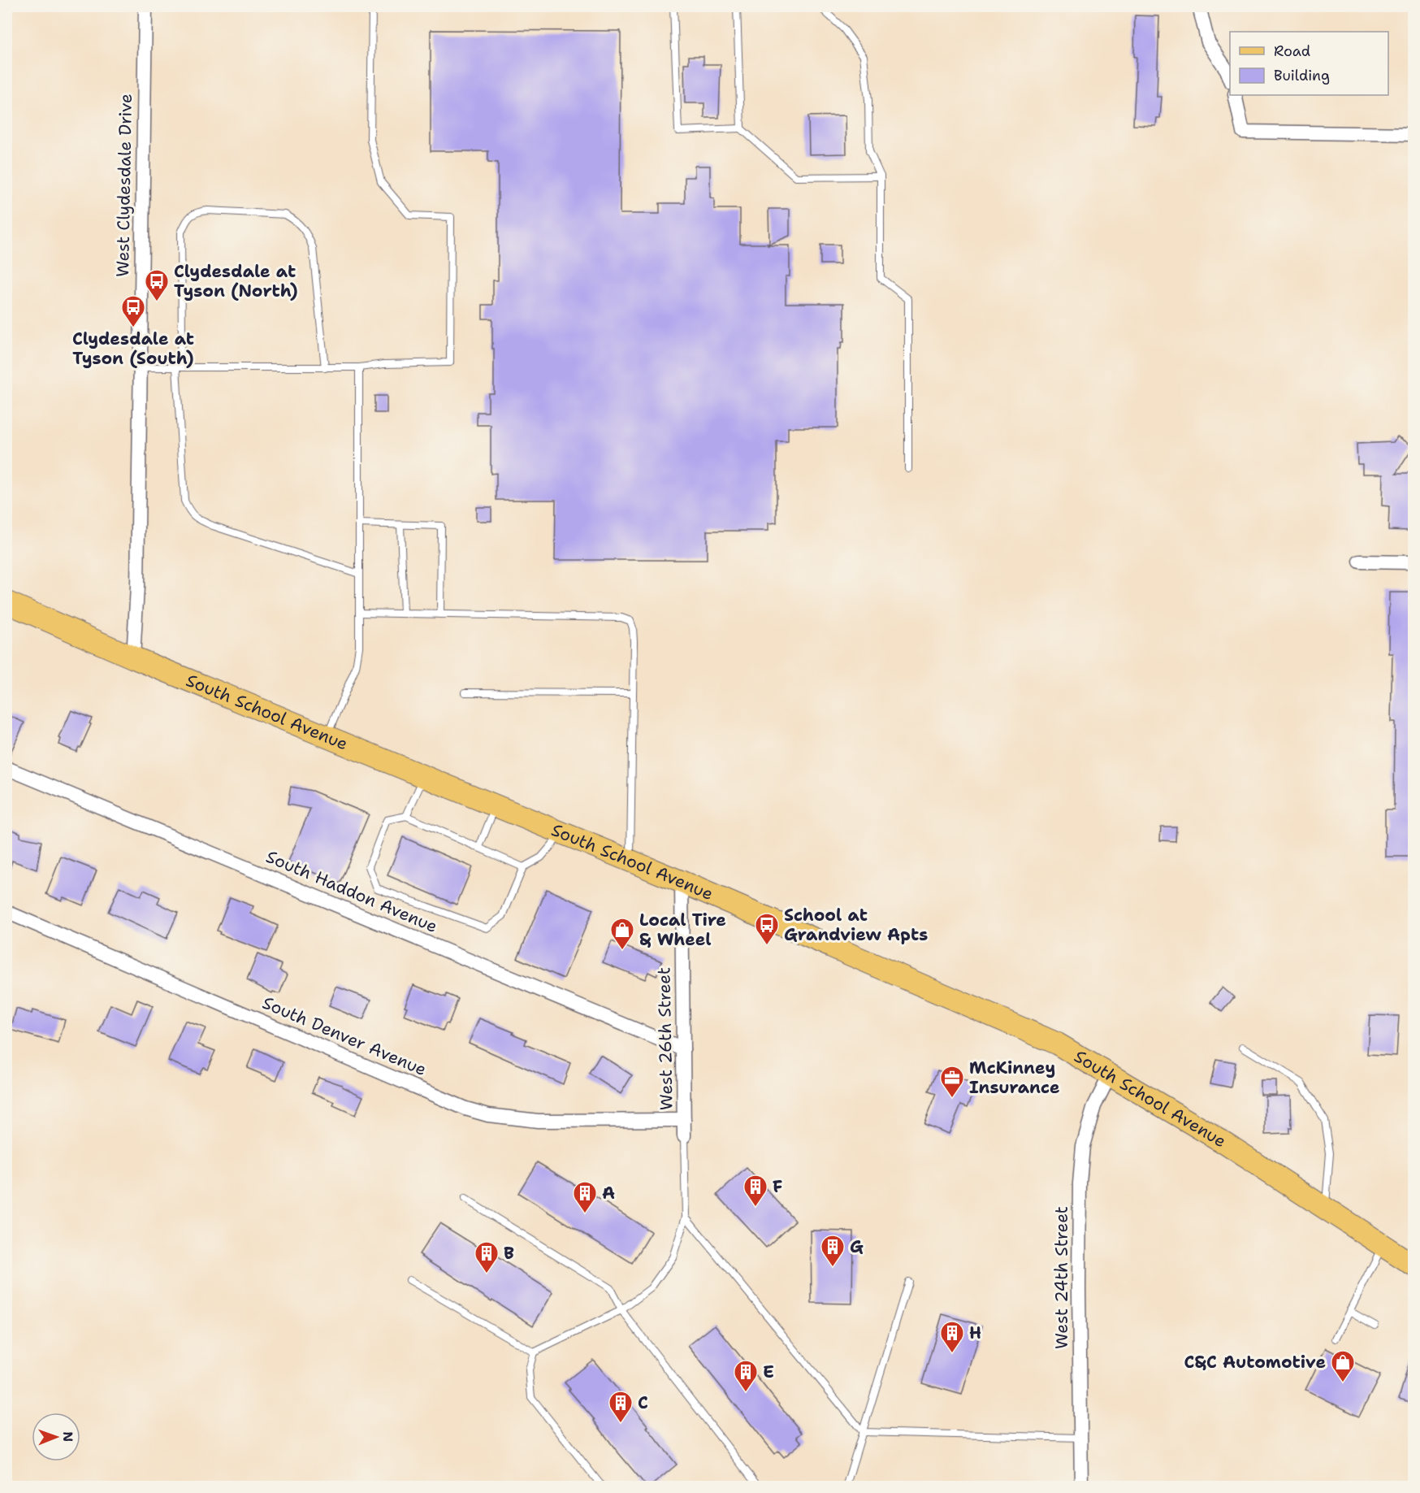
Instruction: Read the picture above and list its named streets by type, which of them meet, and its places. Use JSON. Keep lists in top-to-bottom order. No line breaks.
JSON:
{"streets":{"main road":["South School Avenue"],"street":["West Clydesdale Drive","South Haddon Avenue","South Denver Avenue","West 26th Street","West 24th Street"]},"crossings":[["West Clydesdale Drive","South School Avenue"],["South School Avenue","West 26th Street"],["South School Avenue","West 24th Street"],["South Haddon Avenue","West 26th Street"],["South Denver Avenue","West 26th Street"]],"places":{"bus stop":["Clydesdale at Tyson (North)","Clydesdale at Tyson (South)","School at Grandview Apts"],"shop":["Local Tire & Wheel","C&C Automotive"],"office":["McKinney Insurance"],"building":["F","A","G","B","H","E","C"]},"legend":["Road","Building"],"north":"right"}
